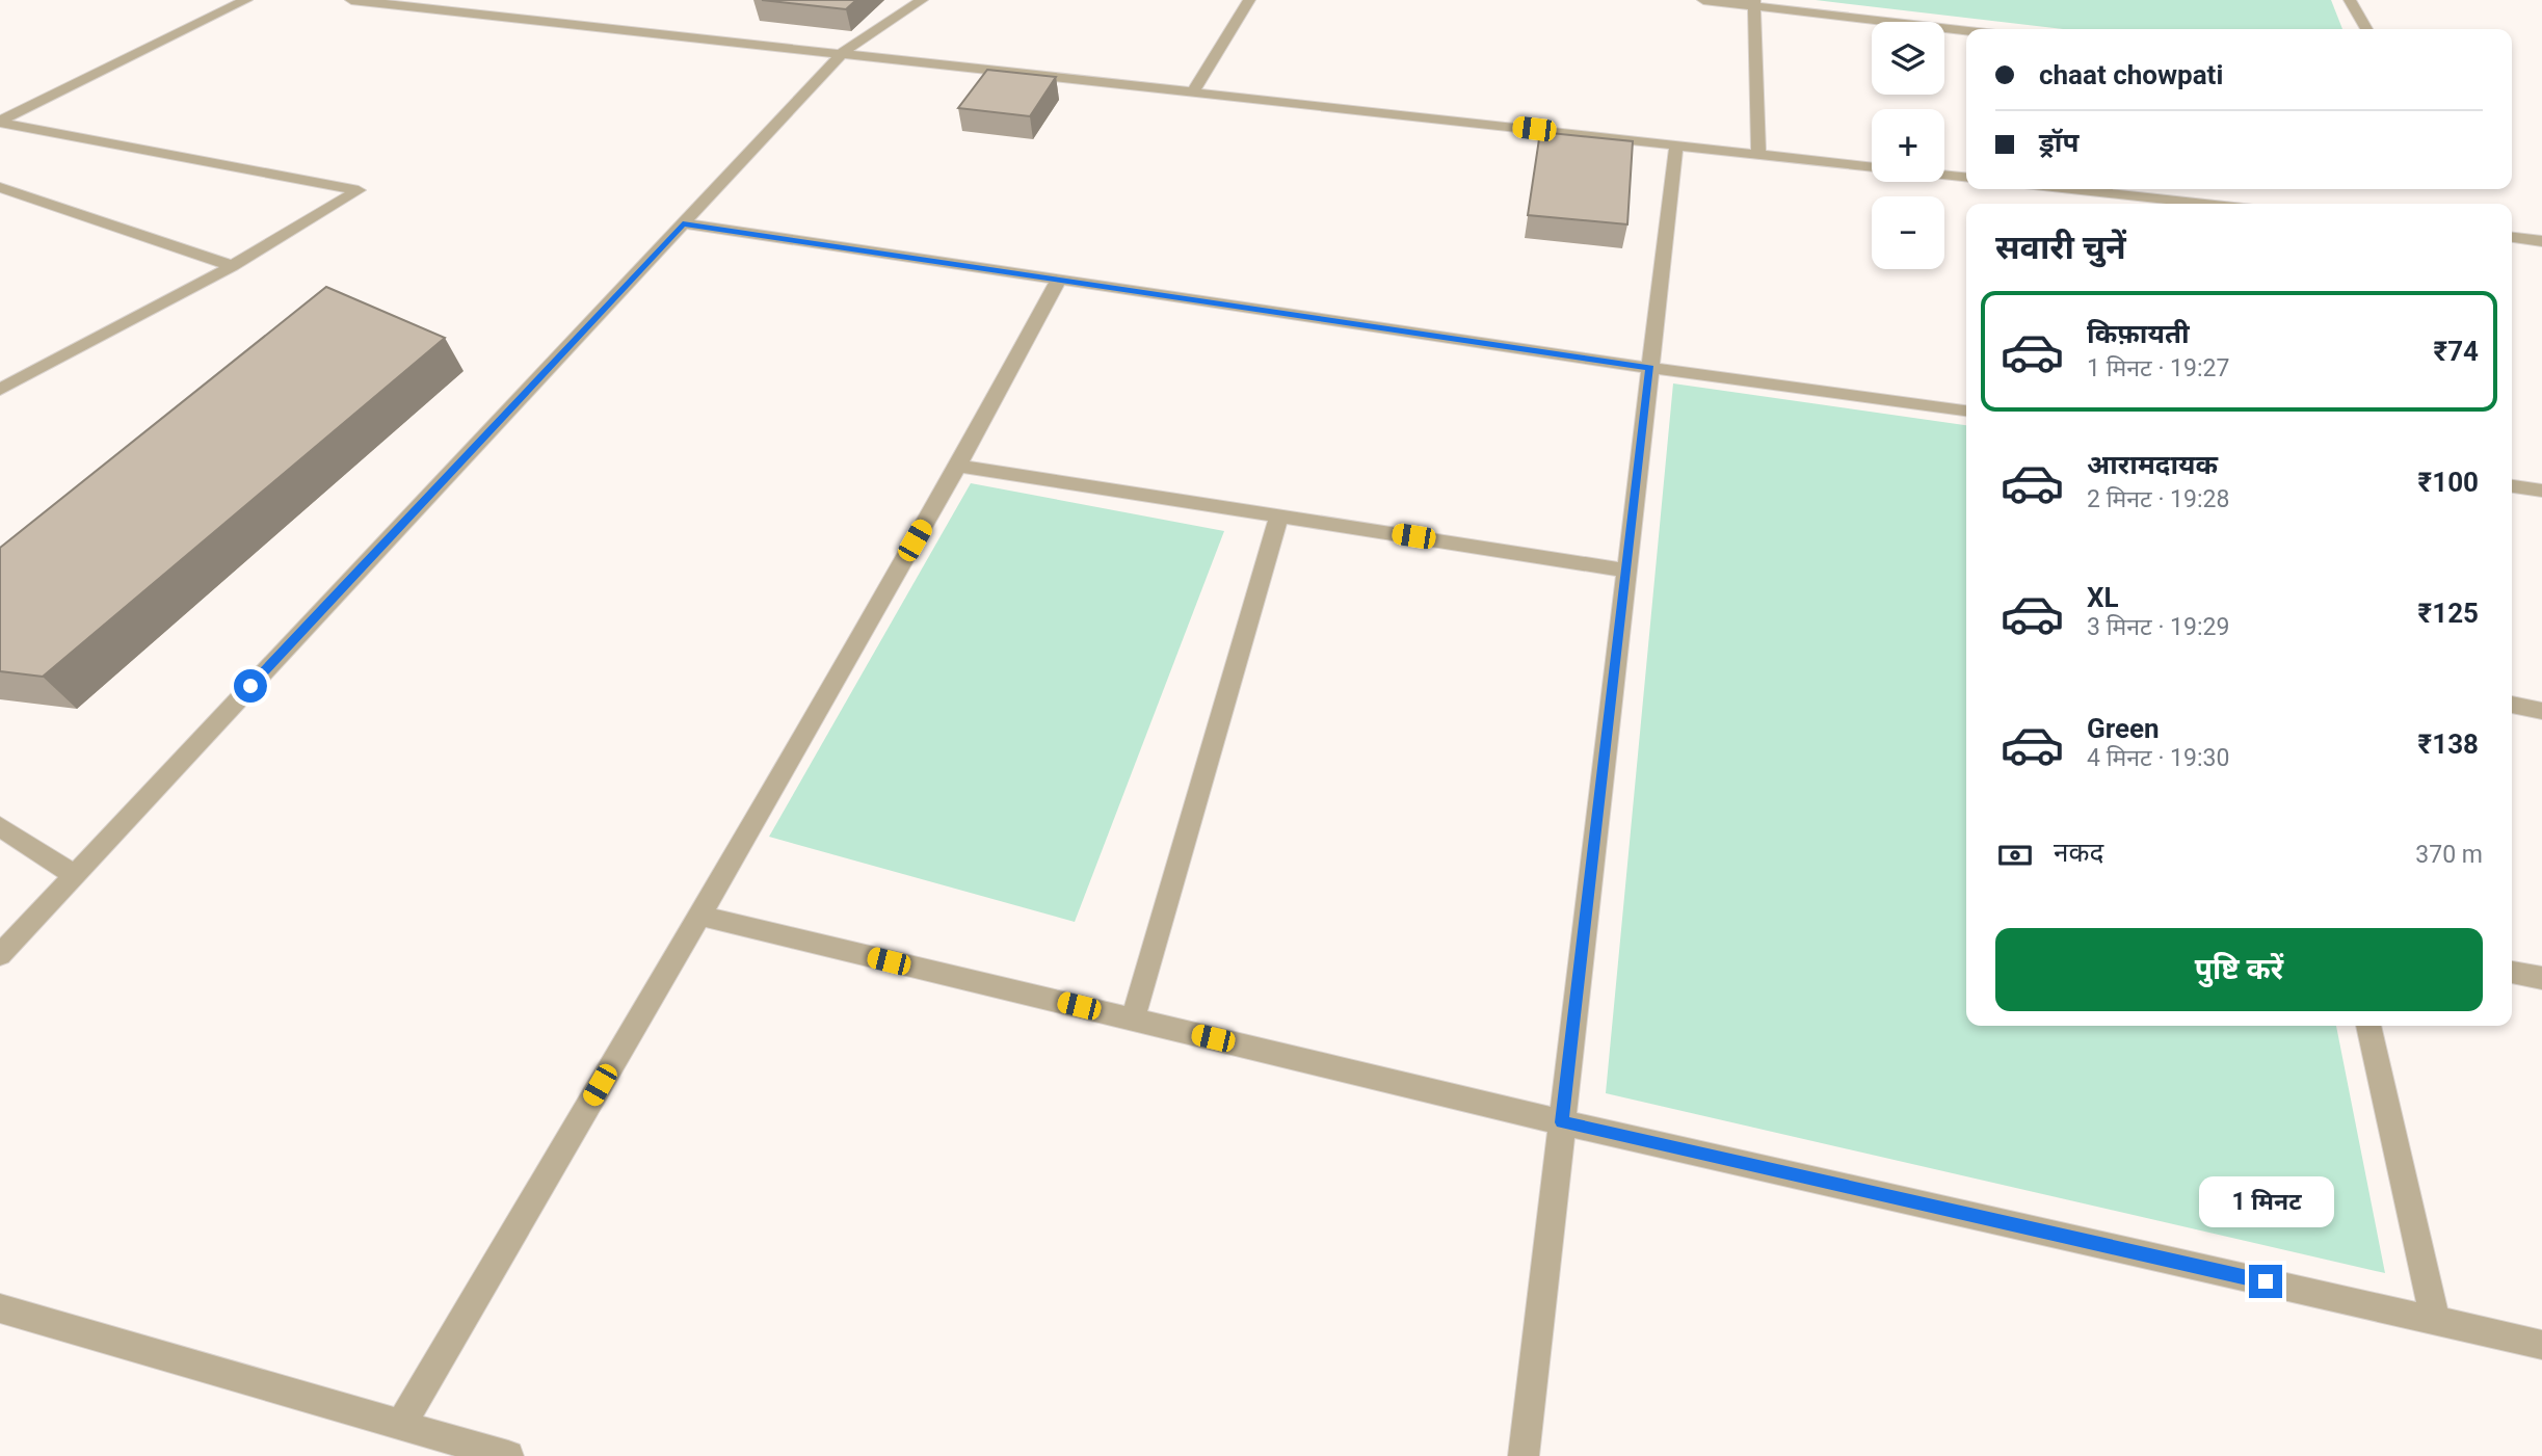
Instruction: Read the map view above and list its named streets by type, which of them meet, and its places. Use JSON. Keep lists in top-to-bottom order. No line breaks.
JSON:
{"page":{"map_buttons":["+","−"],"banner":["chaat chowpati","ड्रॉप"],"heading":"सवारी चुनें","list":[{"name":"किफ़ायती","note":"1 मिनट · 19:27","value":"₹74"},{"name":"आरामदायक","note":"2 मिनट · 19:28","value":"₹100"},{"name":"XL","note":"3 मिनट · 19:29","value":"₹125"},{"name":"Green","note":"4 मिनट · 19:30","value":"₹138"}],"pay":["नकद","370 m"],"buttons":"पुष्टि करें","bubble":"1 मिनट"}}
